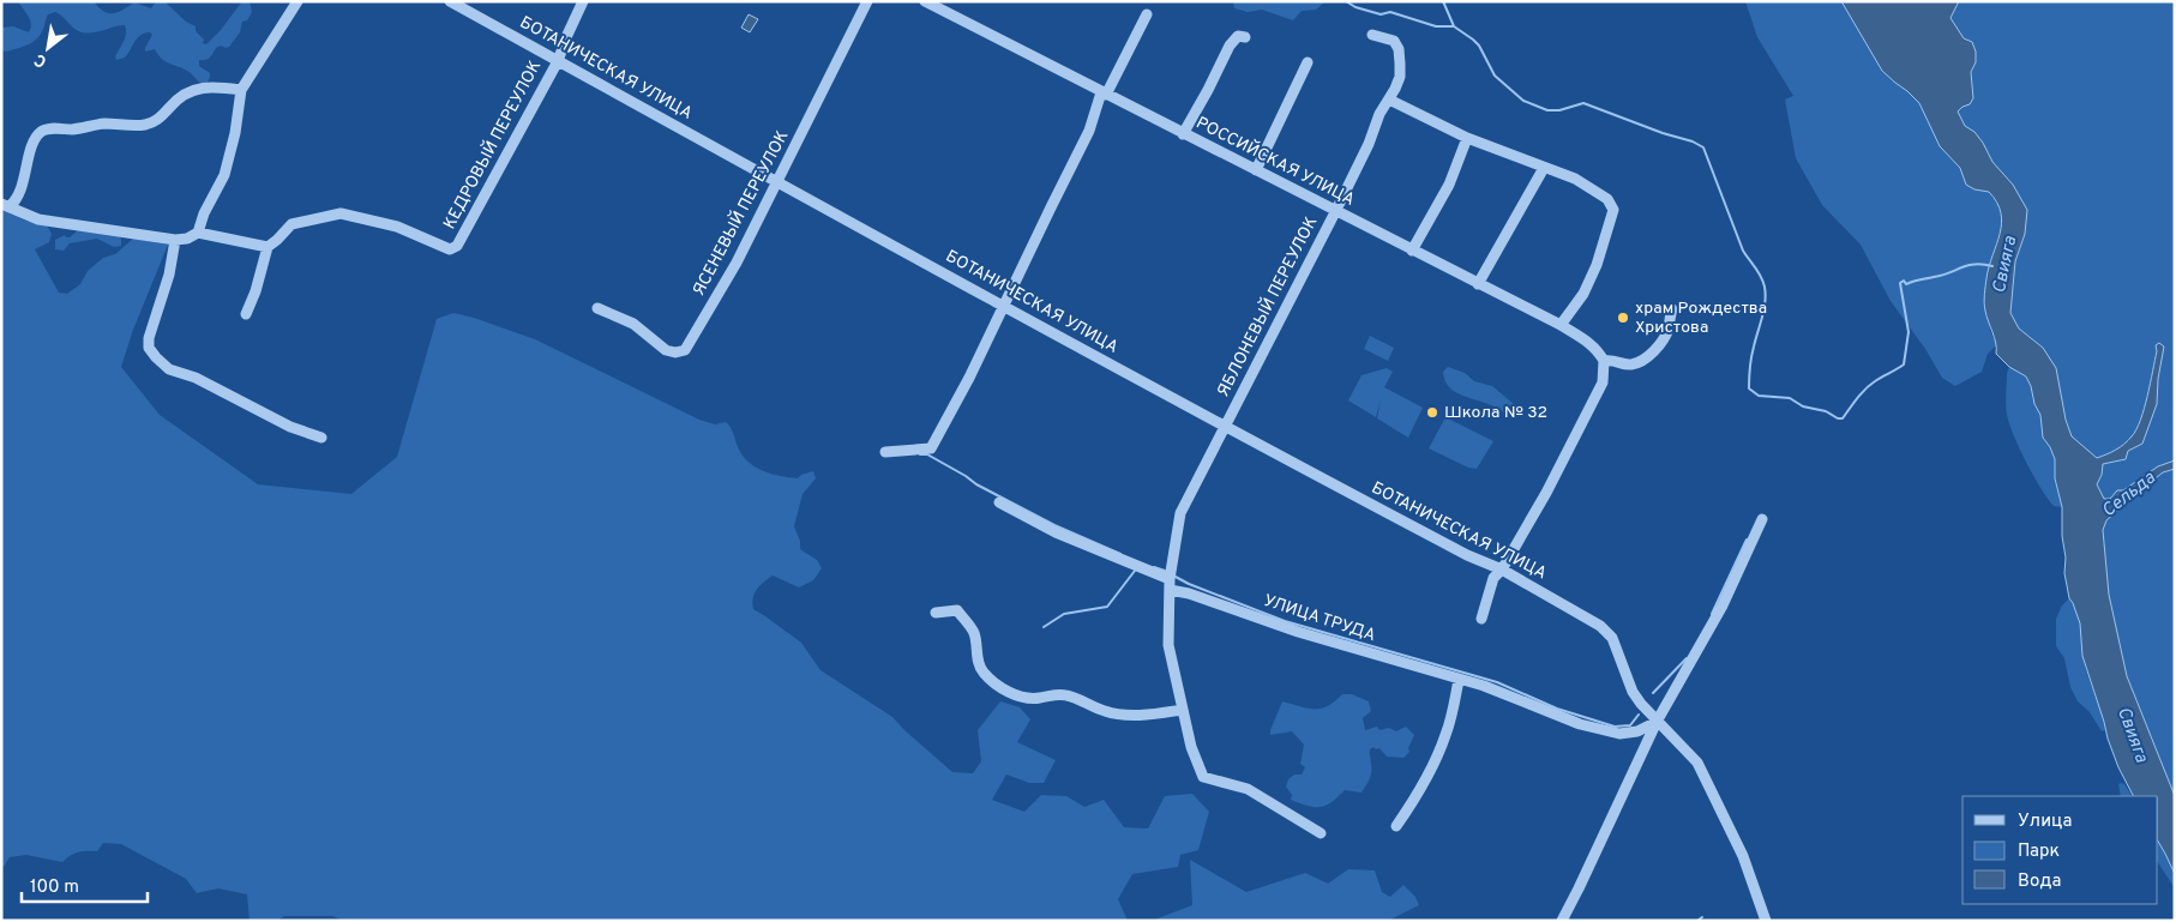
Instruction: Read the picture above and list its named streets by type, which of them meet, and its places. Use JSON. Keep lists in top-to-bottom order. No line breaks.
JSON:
{"streets":{"street":["БОТАНИЧЕСКАЯ УЛИЦА","КЕДРОВЫЙ ПЕРЕУЛОК","РОССИЙСКАЯ УЛИЦА","ЯСЕНЕВЫЙ ПЕРЕУЛОК","ЯБЛОНЕВЫЙ ПЕРЕУЛОК","УЛИЦА ТРУДА"]},"crossings":[["БОТАНИЧЕСКАЯ УЛИЦА","КЕДРОВЫЙ ПЕРЕУЛОК"],["БОТАНИЧЕСКАЯ УЛИЦА","ЯСЕНЕВЫЙ ПЕРЕУЛОК"],["БОТАНИЧЕСКАЯ УЛИЦА","ЯБЛОНЕВЫЙ ПЕРЕУЛОК"],["БОТАНИЧЕСКАЯ УЛИЦА","УЛИЦА ТРУДА"],["РОССИЙСКАЯ УЛИЦА","ЯБЛОНЕВЫЙ ПЕРЕУЛОК"],["ЯБЛОНЕВЫЙ ПЕРЕУЛОК","УЛИЦА ТРУДА"]],"water":["Свияга","Сельда"],"places":["храм Рождества Христова","Школа № 32"],"legend":["Улица","Парк","Вода"],"scale_bar":"100 m","north":"bottom left"}
